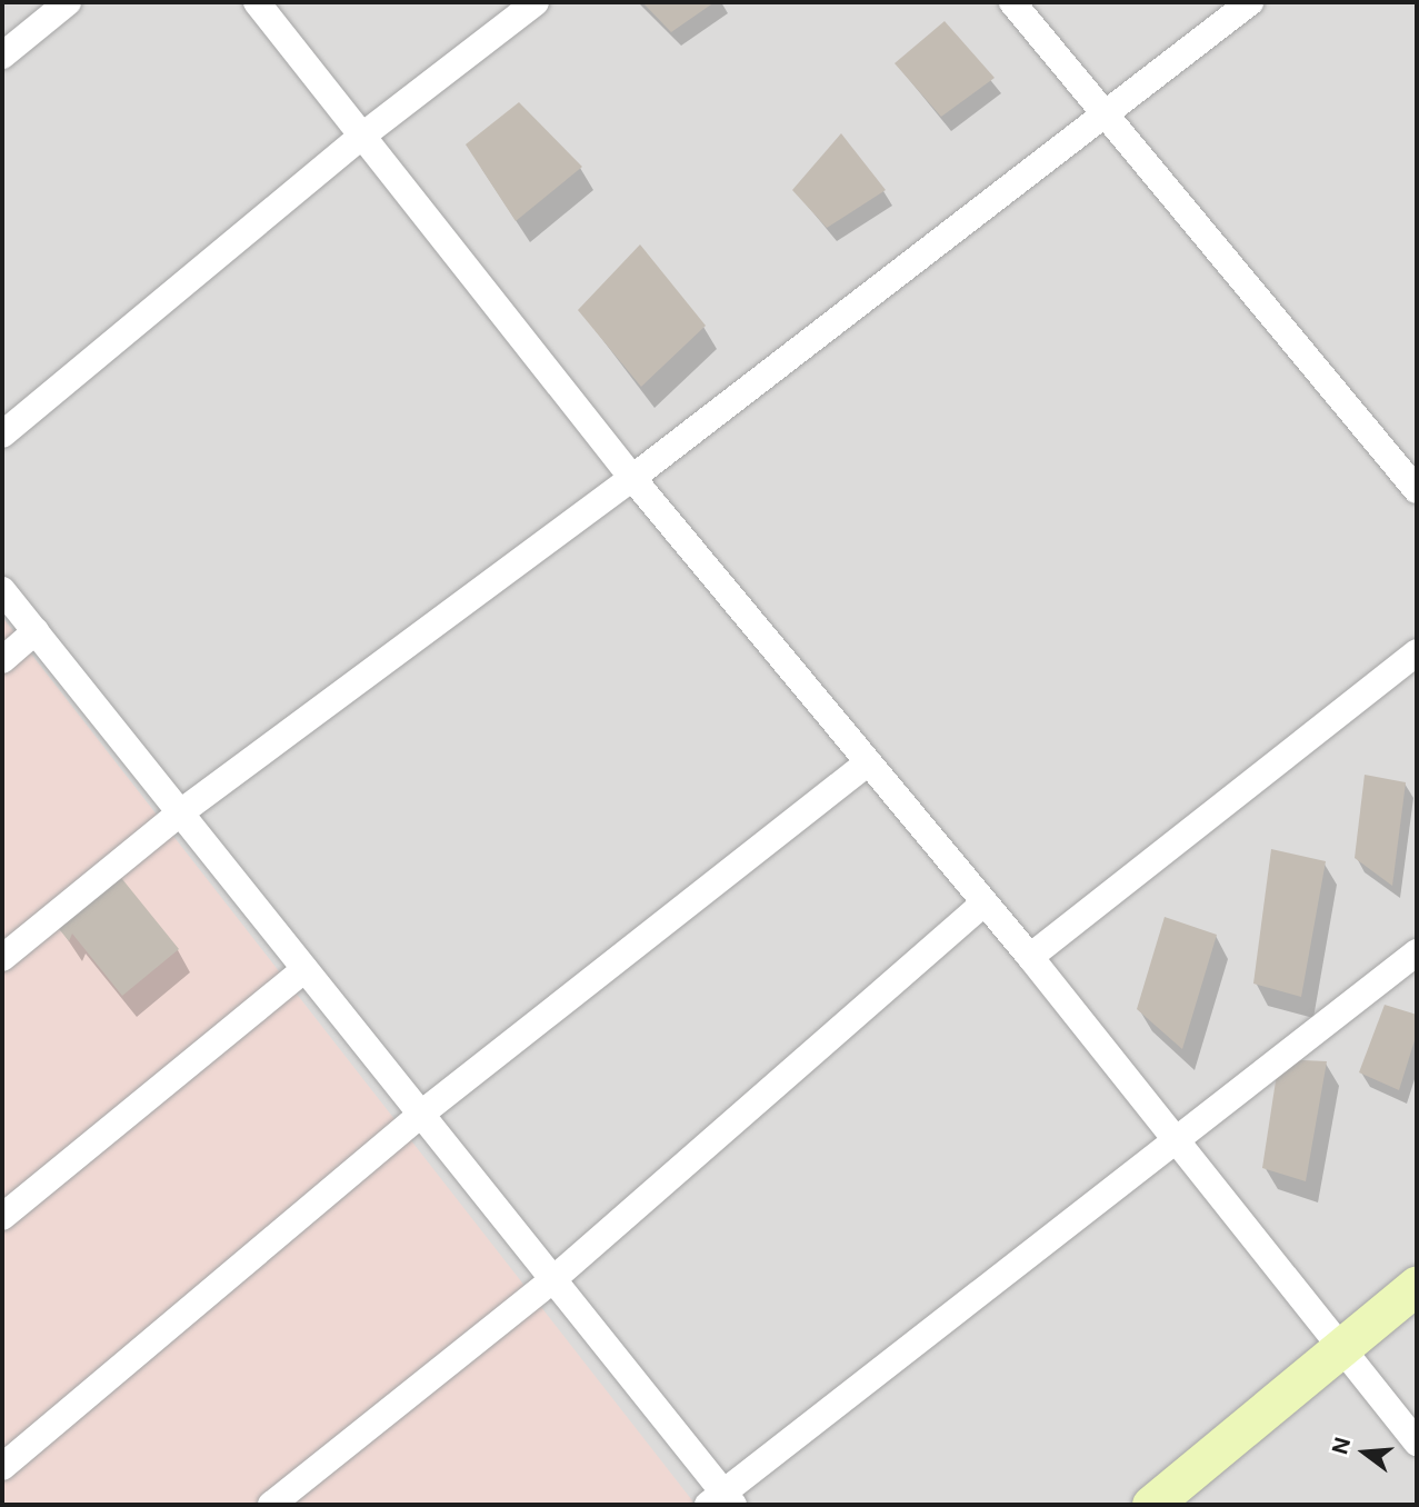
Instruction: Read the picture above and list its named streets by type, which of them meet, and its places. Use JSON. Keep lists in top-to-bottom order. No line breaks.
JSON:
{"north":"left"}
